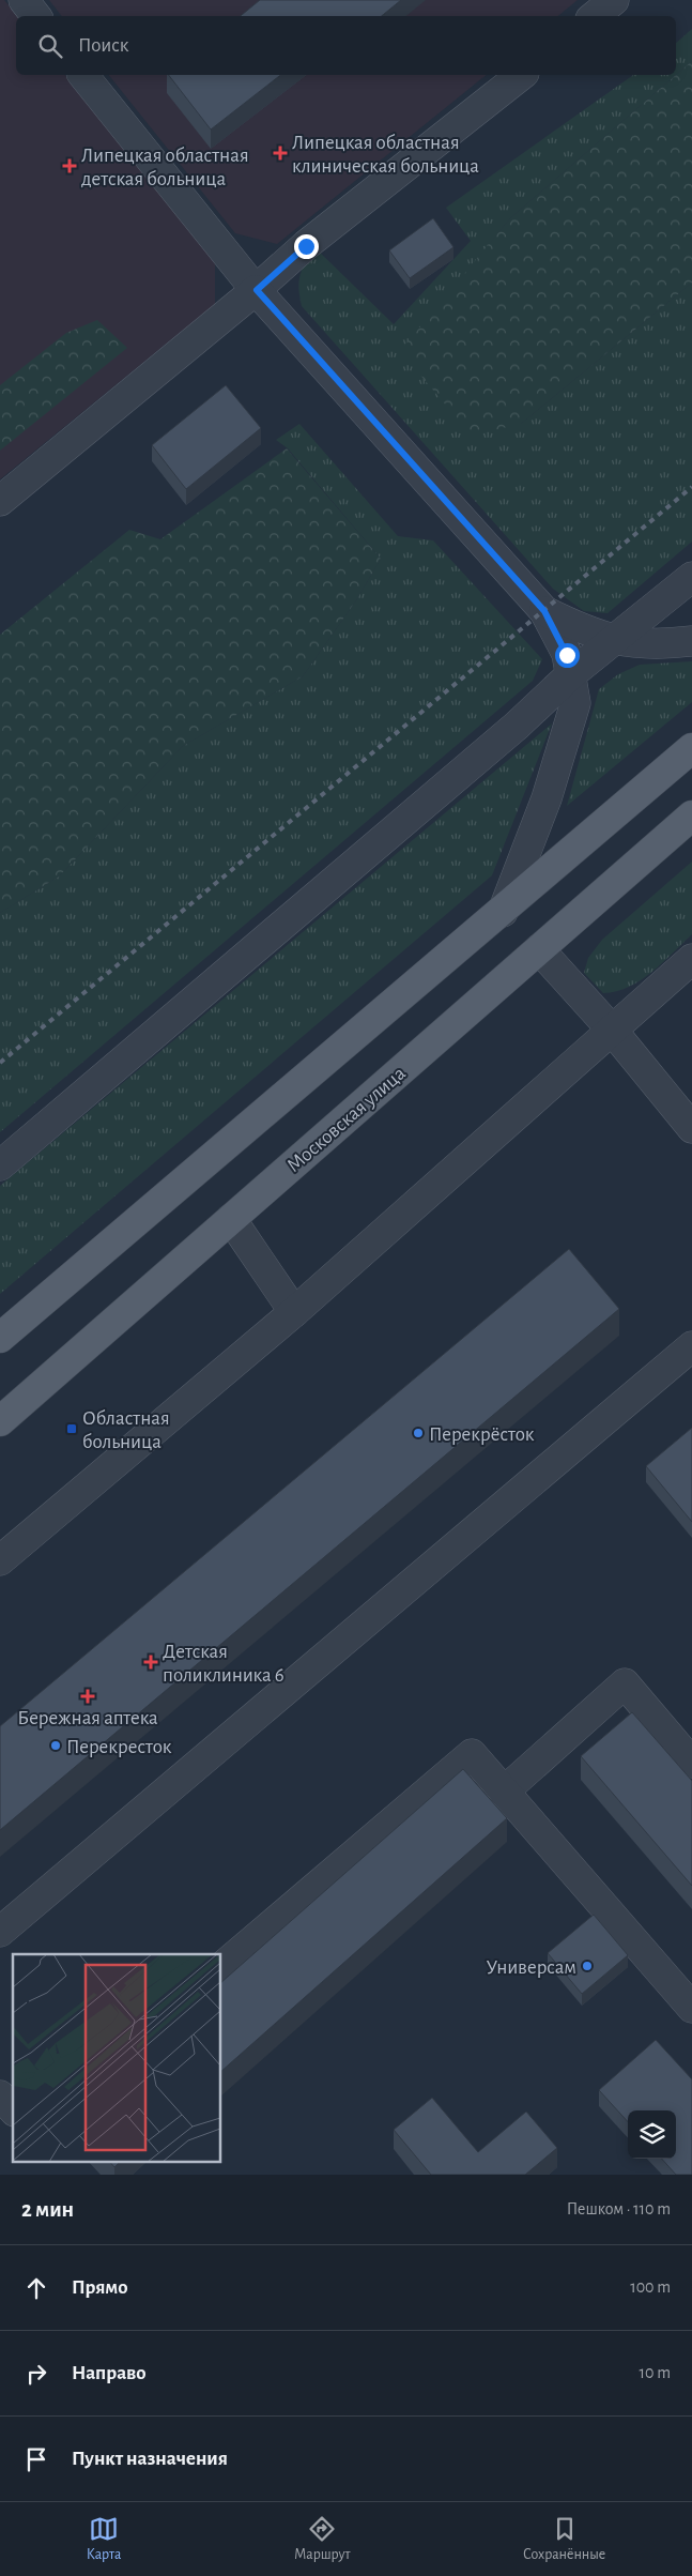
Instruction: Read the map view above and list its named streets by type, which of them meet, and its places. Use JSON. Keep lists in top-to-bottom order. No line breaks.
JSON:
{"streets":{"main road":["Московская улица"]},"places":{"health":["Липецкая областная клиническая больница","Липецкая областная детская больница","Детская поликлиника 6","Бережная аптека"],"transit":["Областная больница"],"other":["Перекрёсток","Перекресток","Универсам"]},"page":{"search":"Поиск","heading":["2 мин","Пешком · 110 m"],"list":[["Прямо","100 m"],["Направо","10 m"],"Пункт назначения"],"nav":["Карта","Маршрут","Сохранённые"]}}
